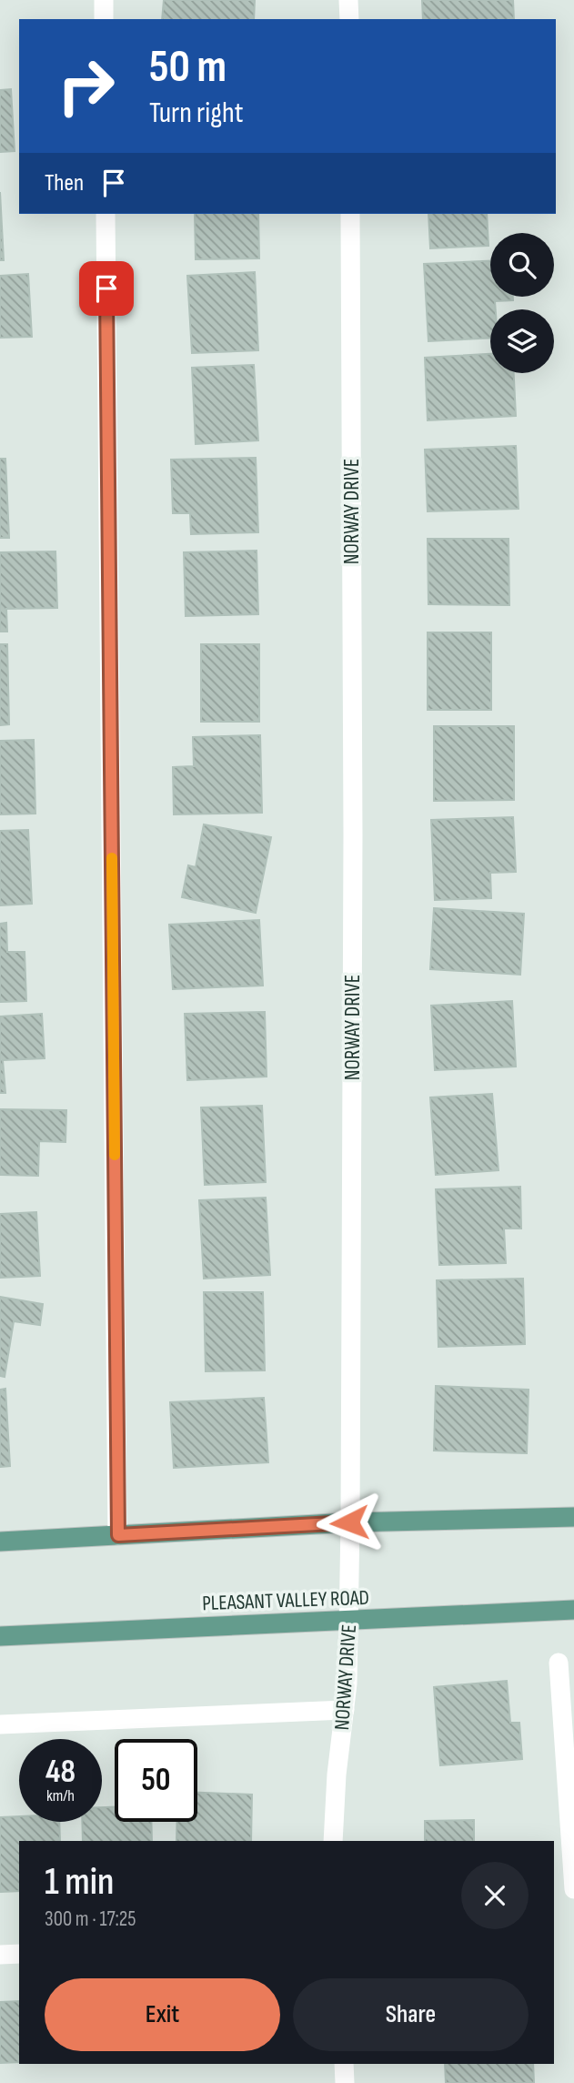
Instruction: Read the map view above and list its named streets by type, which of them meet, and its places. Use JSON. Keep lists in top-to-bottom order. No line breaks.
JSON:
{"streets":{"main road":["PLEASANT VALLEY ROAD"],"street":["NORWAY DRIVE"]},"crossings":[["NORWAY DRIVE","PLEASANT VALLEY ROAD"]],"page":{"turn":["50 m","Turn right"],"then":"Then","speed":"48 km/h","limit":"50","heading":["1 min","300 m · 17:25"],"buttons":["Exit","Share"]}}
